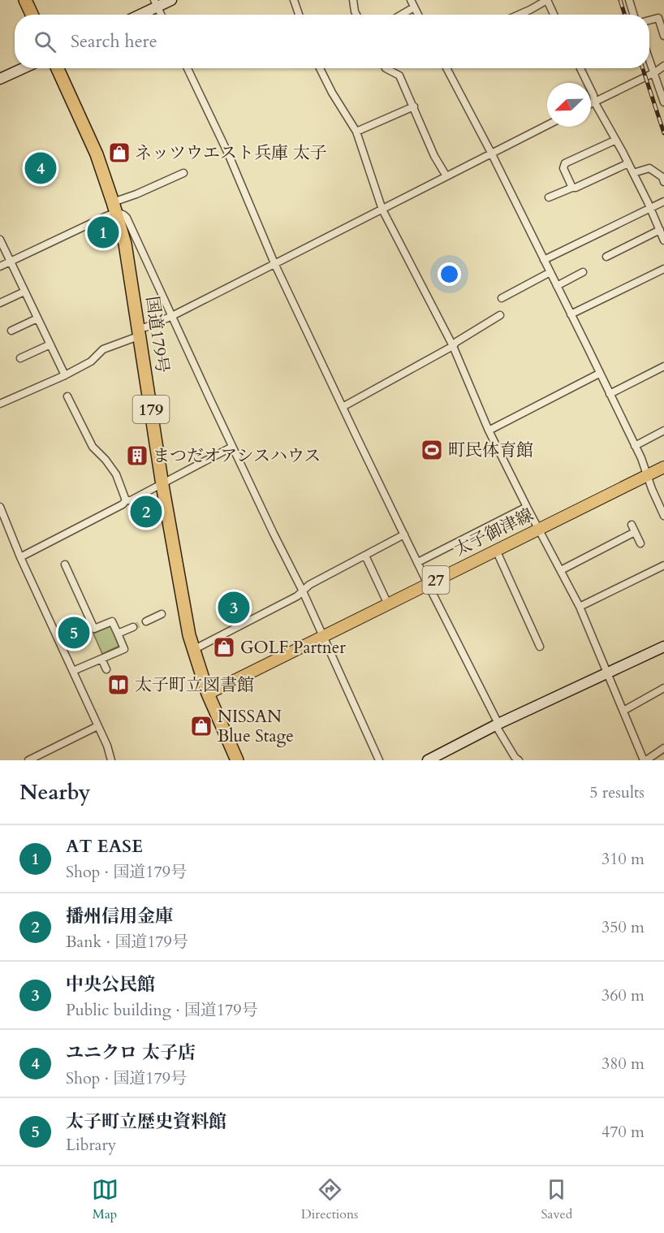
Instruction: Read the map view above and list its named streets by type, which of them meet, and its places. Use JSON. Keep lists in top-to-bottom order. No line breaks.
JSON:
{"streets":{"highway":["国道179号","179"],"main road":["太子御津線","27"]},"crossings":[["国道179号","太子御津線"]],"places":{"shop":["ネッツウエスト兵庫 太子","GOLF Partner","NISSAN Blue Stage"],"sports":["町民体育館"],"building":["まつだオアシスハウス"],"library":["太子町立図書館"]},"north":"bottom left","page":{"search":"Search here","pins":["4","1","2","3","5"],"heading":["Nearby","5 results"],"list":[{"mark":"1","name":"AT EASE","note":"Shop · 国道179号","value":"310 m"},{"mark":"2","name":"播州信用金庫","note":"Bank · 国道179号","value":"350 m"},{"mark":"3","name":"中央公民館","note":"Public building · 国道179号","value":"360 m"},{"mark":"4","name":"ユニクロ 太子店","note":"Shop · 国道179号","value":"380 m"},{"mark":"5","name":"太子町立歴史資料館","note":"Library","value":"470 m"}],"nav":["Map","Directions","Saved"]}}
